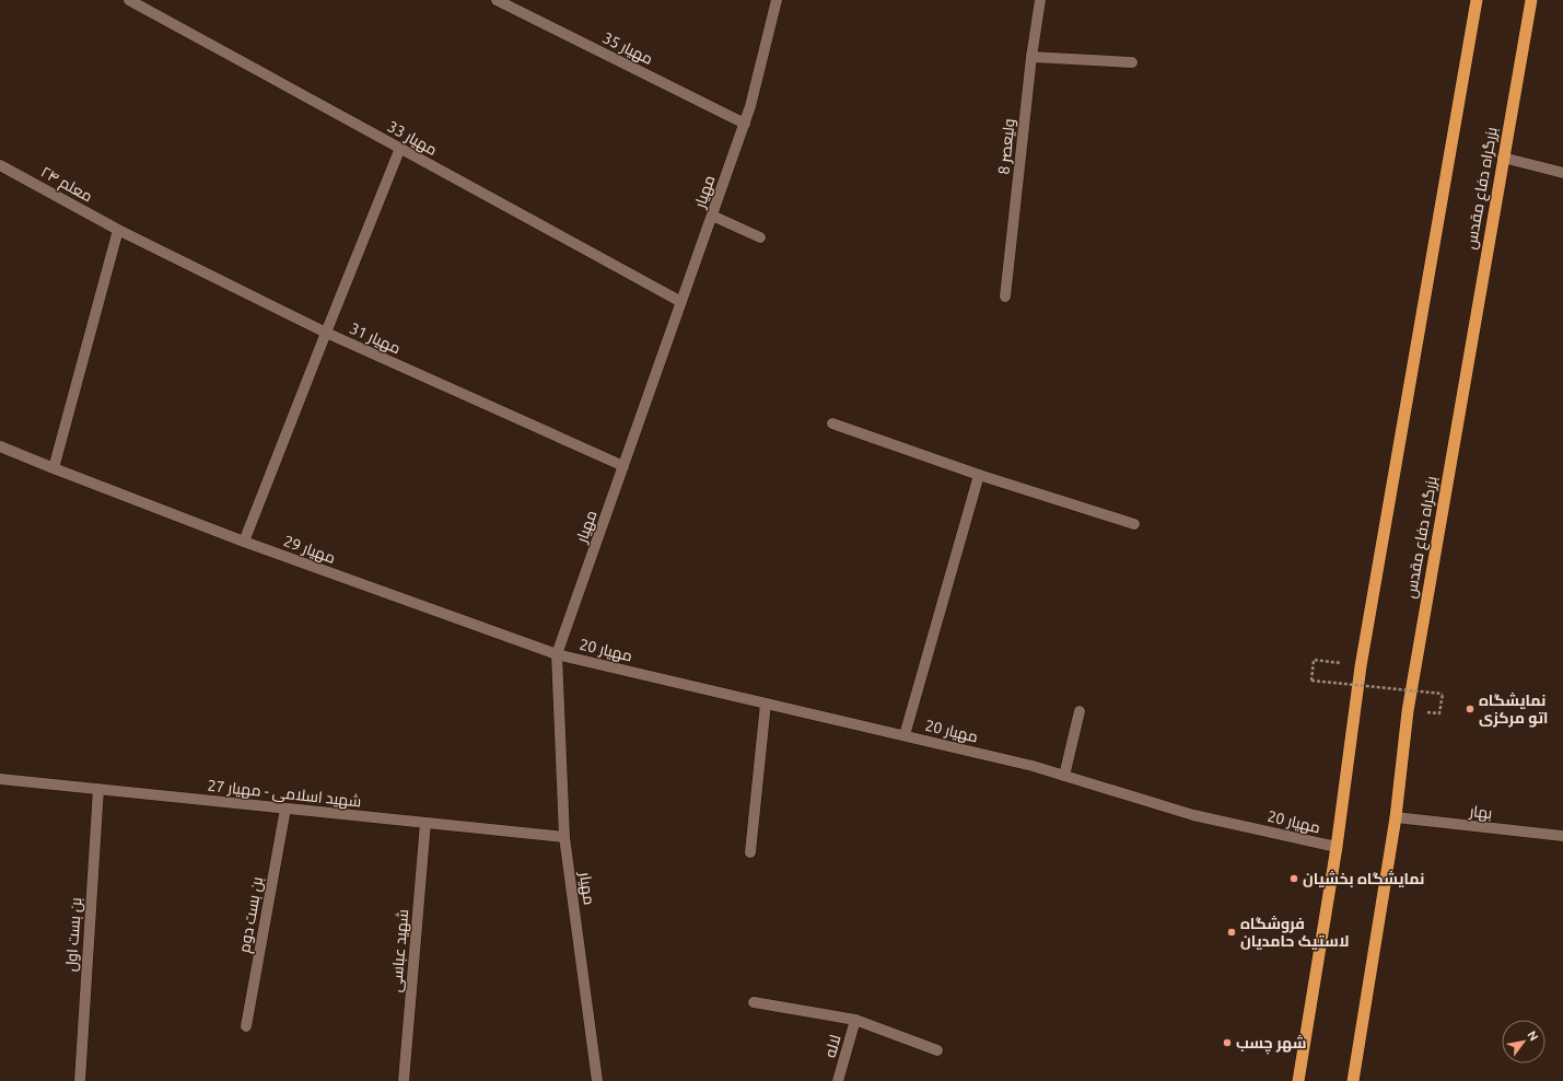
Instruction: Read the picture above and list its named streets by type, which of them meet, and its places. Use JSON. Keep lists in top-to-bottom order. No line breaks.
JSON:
{"streets":{"highway":["بزرگراه دفاع مقدس"],"street":["مهیار 35","مهیار 33","ولیعصر 8","معلم ۲۴","مهیار","مهیار 31","مهیار 29","مهیار 20","شهید اسلامی - مهیار 27","بهار","بن بست دوم","بن بست اول","شهید عباسی","لاله"]},"crossings":[["مهیار 35","مهیار"],["مهیار 33","مهیار"],["معلم ۲۴","مهیار 31"],["بزرگراه دفاع مقدس","بهار"],["مهیار","مهیار 31"],["مهیار","مهیار 29"],["مهیار","مهیار 20"],["مهیار","شهید اسلامی - مهیار 27"],["مهیار 29","مهیار 20"],["شهید اسلامی - مهیار 27","بن بست دوم"],["شهید اسلامی - مهیار 27","بن بست اول"],["شهید اسلامی - مهیار 27","شهید عباسی"]],"places":["نمایشگاه اتو مرکزی","نمایشگاه بخشیان","فروشگاه لاستیک حامدیان","شهر چسب"],"north":"top right"}
